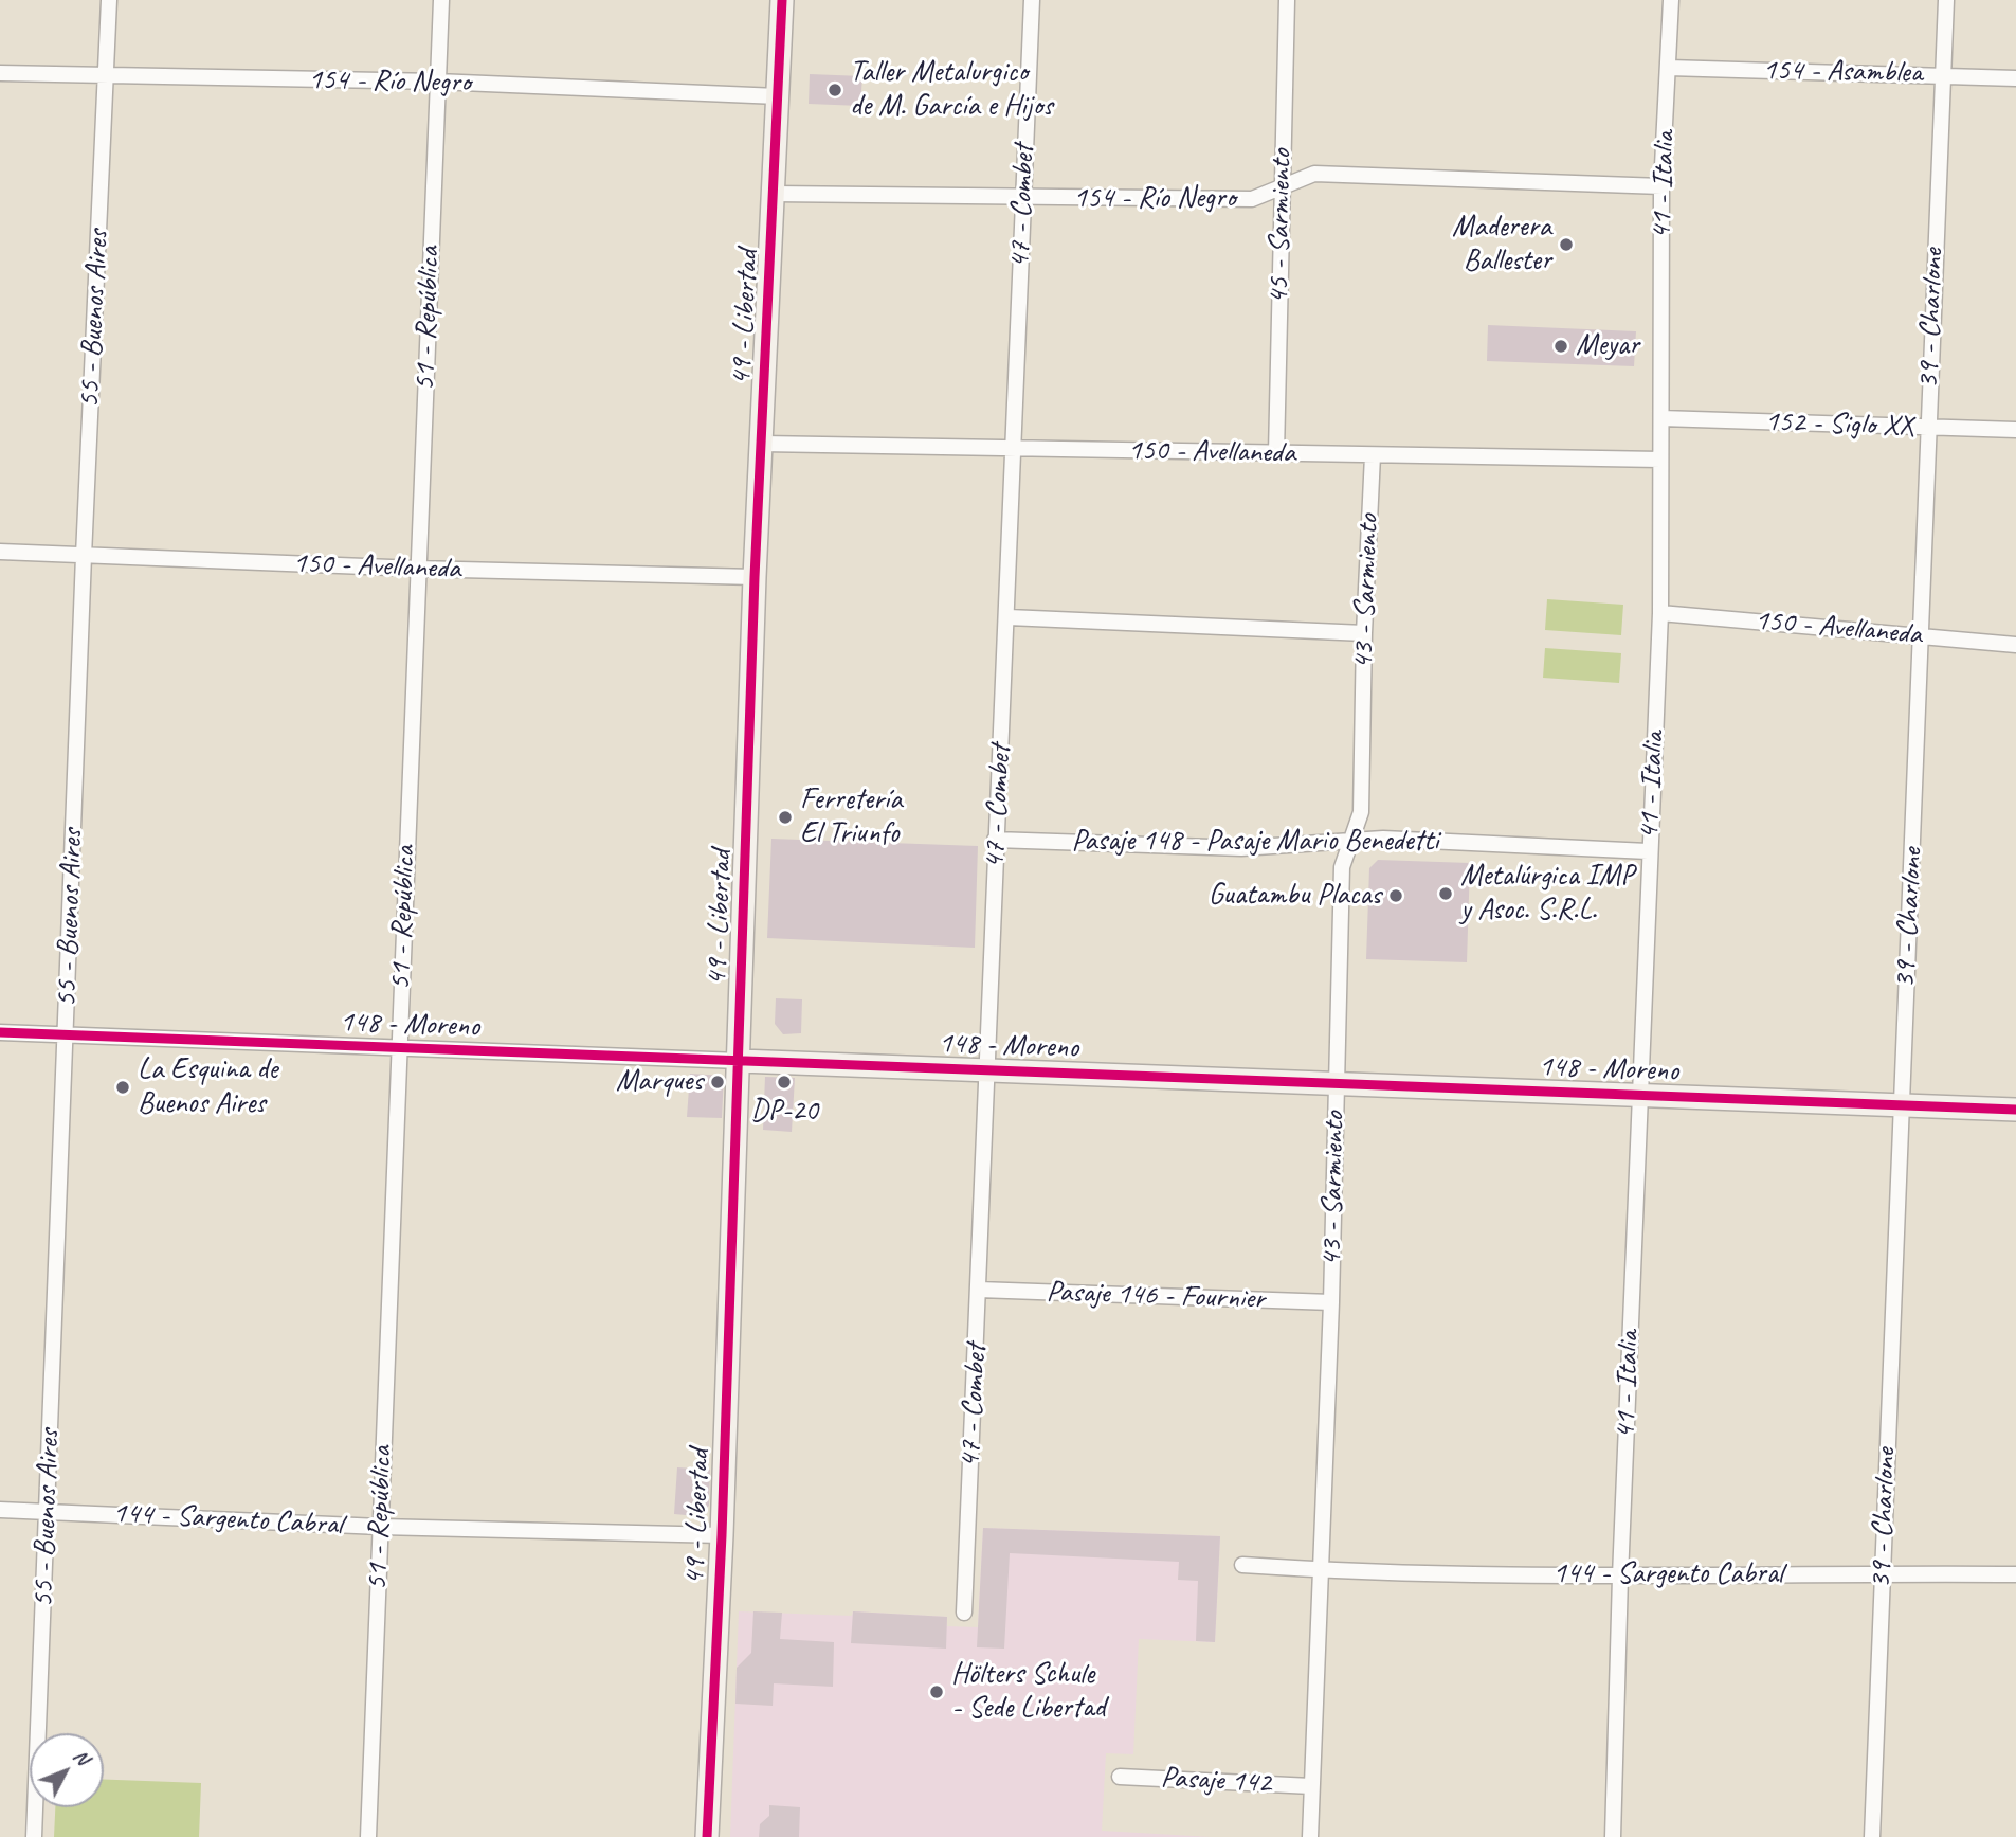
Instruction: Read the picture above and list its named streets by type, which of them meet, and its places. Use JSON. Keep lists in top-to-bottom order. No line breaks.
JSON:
{"streets":{"street":["154 - Asamblea","154 - Río Negro","41 - Italia","47 - Combet","45 - Sarmiento","49 - Libertad","55 - Buenos Aires","51 - República","39 - Charlone","152 - Siglo XX","150 - Avellaneda","43 - Sarmiento","Pasaje 148 - Pasaje Mario Benedetti","148 - Moreno","Pasaje 146 - Fournier","144 - Sargento Cabral","Pasaje 142"]},"crossings":[["154 - Asamblea","41 - Italia"],["154 - Asamblea","39 - Charlone"],["154 - Río Negro","41 - Italia"],["154 - Río Negro","47 - Combet"],["154 - Río Negro","45 - Sarmiento"],["154 - Río Negro","49 - Libertad"],["154 - Río Negro","55 - Buenos Aires"],["154 - Río Negro","51 - República"],["41 - Italia","152 - Siglo XX"],["41 - Italia","150 - Avellaneda"],["41 - Italia","Pasaje 148 - Pasaje Mario Benedetti"],["41 - Italia","148 - Moreno"],["41 - Italia","144 - Sargento Cabral"],["47 - Combet","150 - Avellaneda"],["47 - Combet","Pasaje 148 - Pasaje Mario Benedetti"],["47 - Combet","148 - Moreno"],["47 - Combet","Pasaje 146 - Fournier"],["45 - Sarmiento","150 - Avellaneda"],["49 - Libertad","150 - Avellaneda"],["49 - Libertad","148 - Moreno"],["49 - Libertad","144 - Sargento Cabral"],["55 - Buenos Aires","150 - Avellaneda"],["55 - Buenos Aires","148 - Moreno"],["55 - Buenos Aires","144 - Sargento Cabral"],["51 - República","150 - Avellaneda"],["51 - República","148 - Moreno"],["51 - República","144 - Sargento Cabral"],["39 - Charlone","152 - Siglo XX"],["39 - Charlone","150 - Avellaneda"],["39 - Charlone","148 - Moreno"],["39 - Charlone","144 - Sargento Cabral"],["150 - Avellaneda","43 - Sarmiento"],["43 - Sarmiento","Pasaje 148 - Pasaje Mario Benedetti"],["43 - Sarmiento","148 - Moreno"],["43 - Sarmiento","Pasaje 146 - Fournier"],["43 - Sarmiento","144 - Sargento Cabral"],["43 - Sarmiento","Pasaje 142"]],"places":["Taller Metalurgico de M. García e Hijos","Maderera Ballester","Meyar","Ferretería El Triunfo","Metalúrgica IMP y Asoc. S.R.L.","Guatambu Placas","Marques","DP-20","La Esquina de Buenos Aires","Hölters Schule - Sede Libertad"],"north":"top right"}
